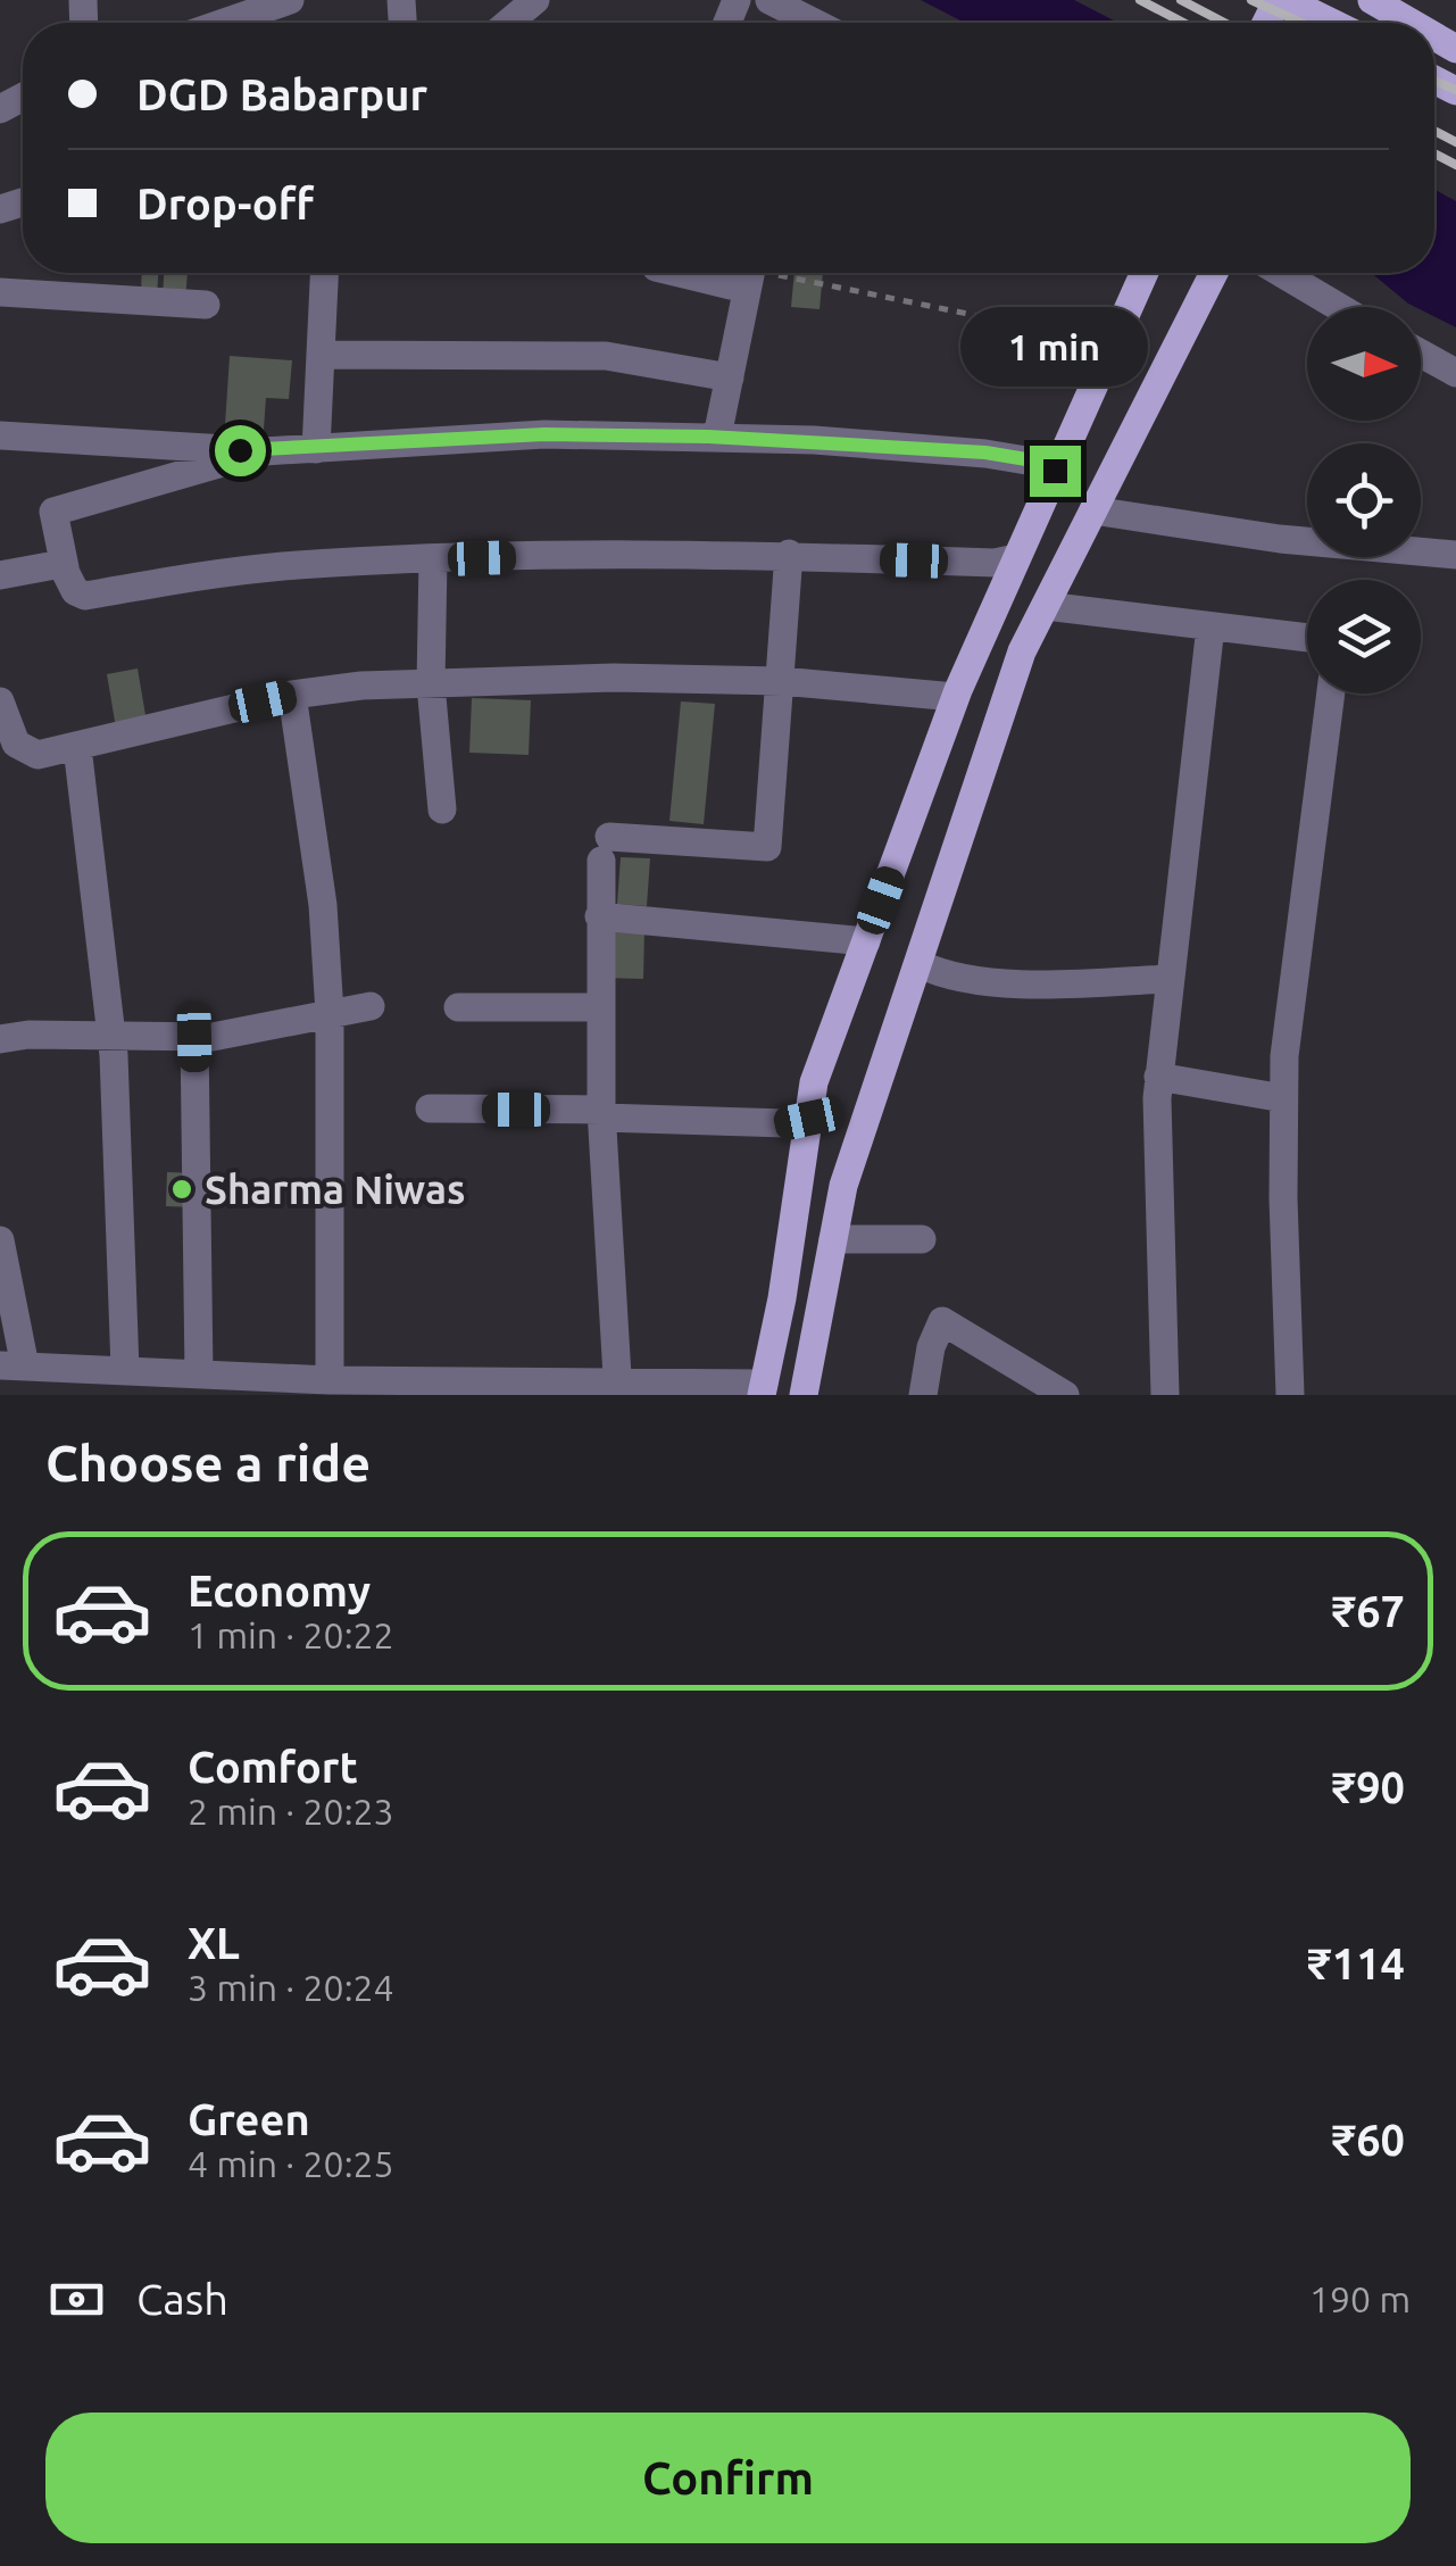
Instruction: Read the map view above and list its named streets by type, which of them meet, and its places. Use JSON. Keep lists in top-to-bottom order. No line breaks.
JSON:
{"places":["Sharma Niwas"],"north":"right","page":{"banner":["DGD Babarpur","Drop-off"],"bubble":"1 min","heading":"Choose a ride","list":[{"name":"Economy","note":"1 min · 20:22","value":"₹67"},{"name":"Comfort","note":"2 min · 20:23","value":"₹90"},{"name":"XL","note":"3 min · 20:24","value":"₹114"},{"name":"Green","note":"4 min · 20:25","value":"₹60"}],"pay":["Cash","190 m"],"buttons":"Confirm"}}
